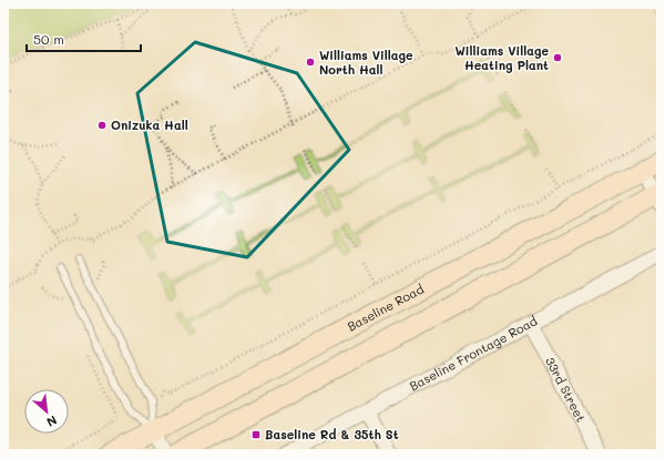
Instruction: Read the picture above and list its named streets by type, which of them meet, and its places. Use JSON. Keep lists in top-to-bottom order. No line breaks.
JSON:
{"streets":{"main road":["Baseline Road"],"street":["Baseline Frontage Road","33rd Street"]},"crossings":[["Baseline Frontage Road","33rd Street"]],"places":{"other":["Williams Village Heating Plant","Williams Village North Hall","Onizuka Hall"],"transit":["Baseline Rd & 35th St"]},"scale_bar":"50 m","north":"bottom right"}
